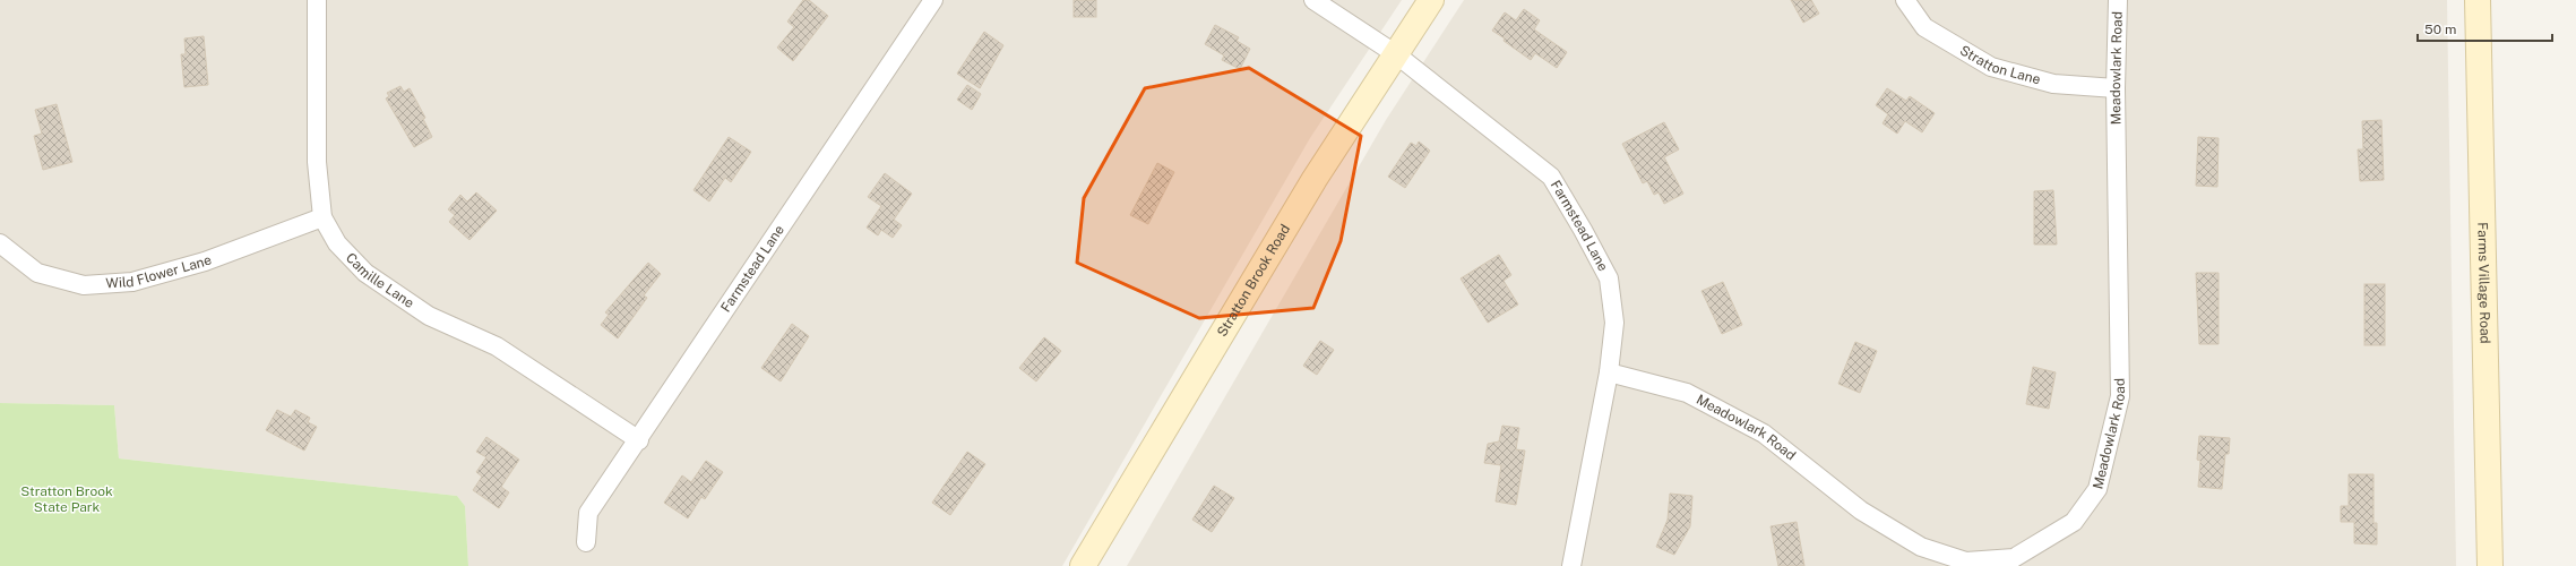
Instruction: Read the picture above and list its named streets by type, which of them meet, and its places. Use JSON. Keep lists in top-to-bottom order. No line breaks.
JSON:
{"streets":{"street":["Stratton Lane","Meadowlark Road","Farmstead Lane","Wild Flower Lane","Camille Lane","Stratton Brook Road","Farms Village Road"]},"crossings":[["Stratton Lane","Meadowlark Road"],["Meadowlark Road","Farmstead Lane"],["Farmstead Lane","Camille Lane"],["Farmstead Lane","Stratton Brook Road"],["Wild Flower Lane","Camille Lane"]],"parks":["Stratton Brook State Park"],"scale_bar":"50 m"}
